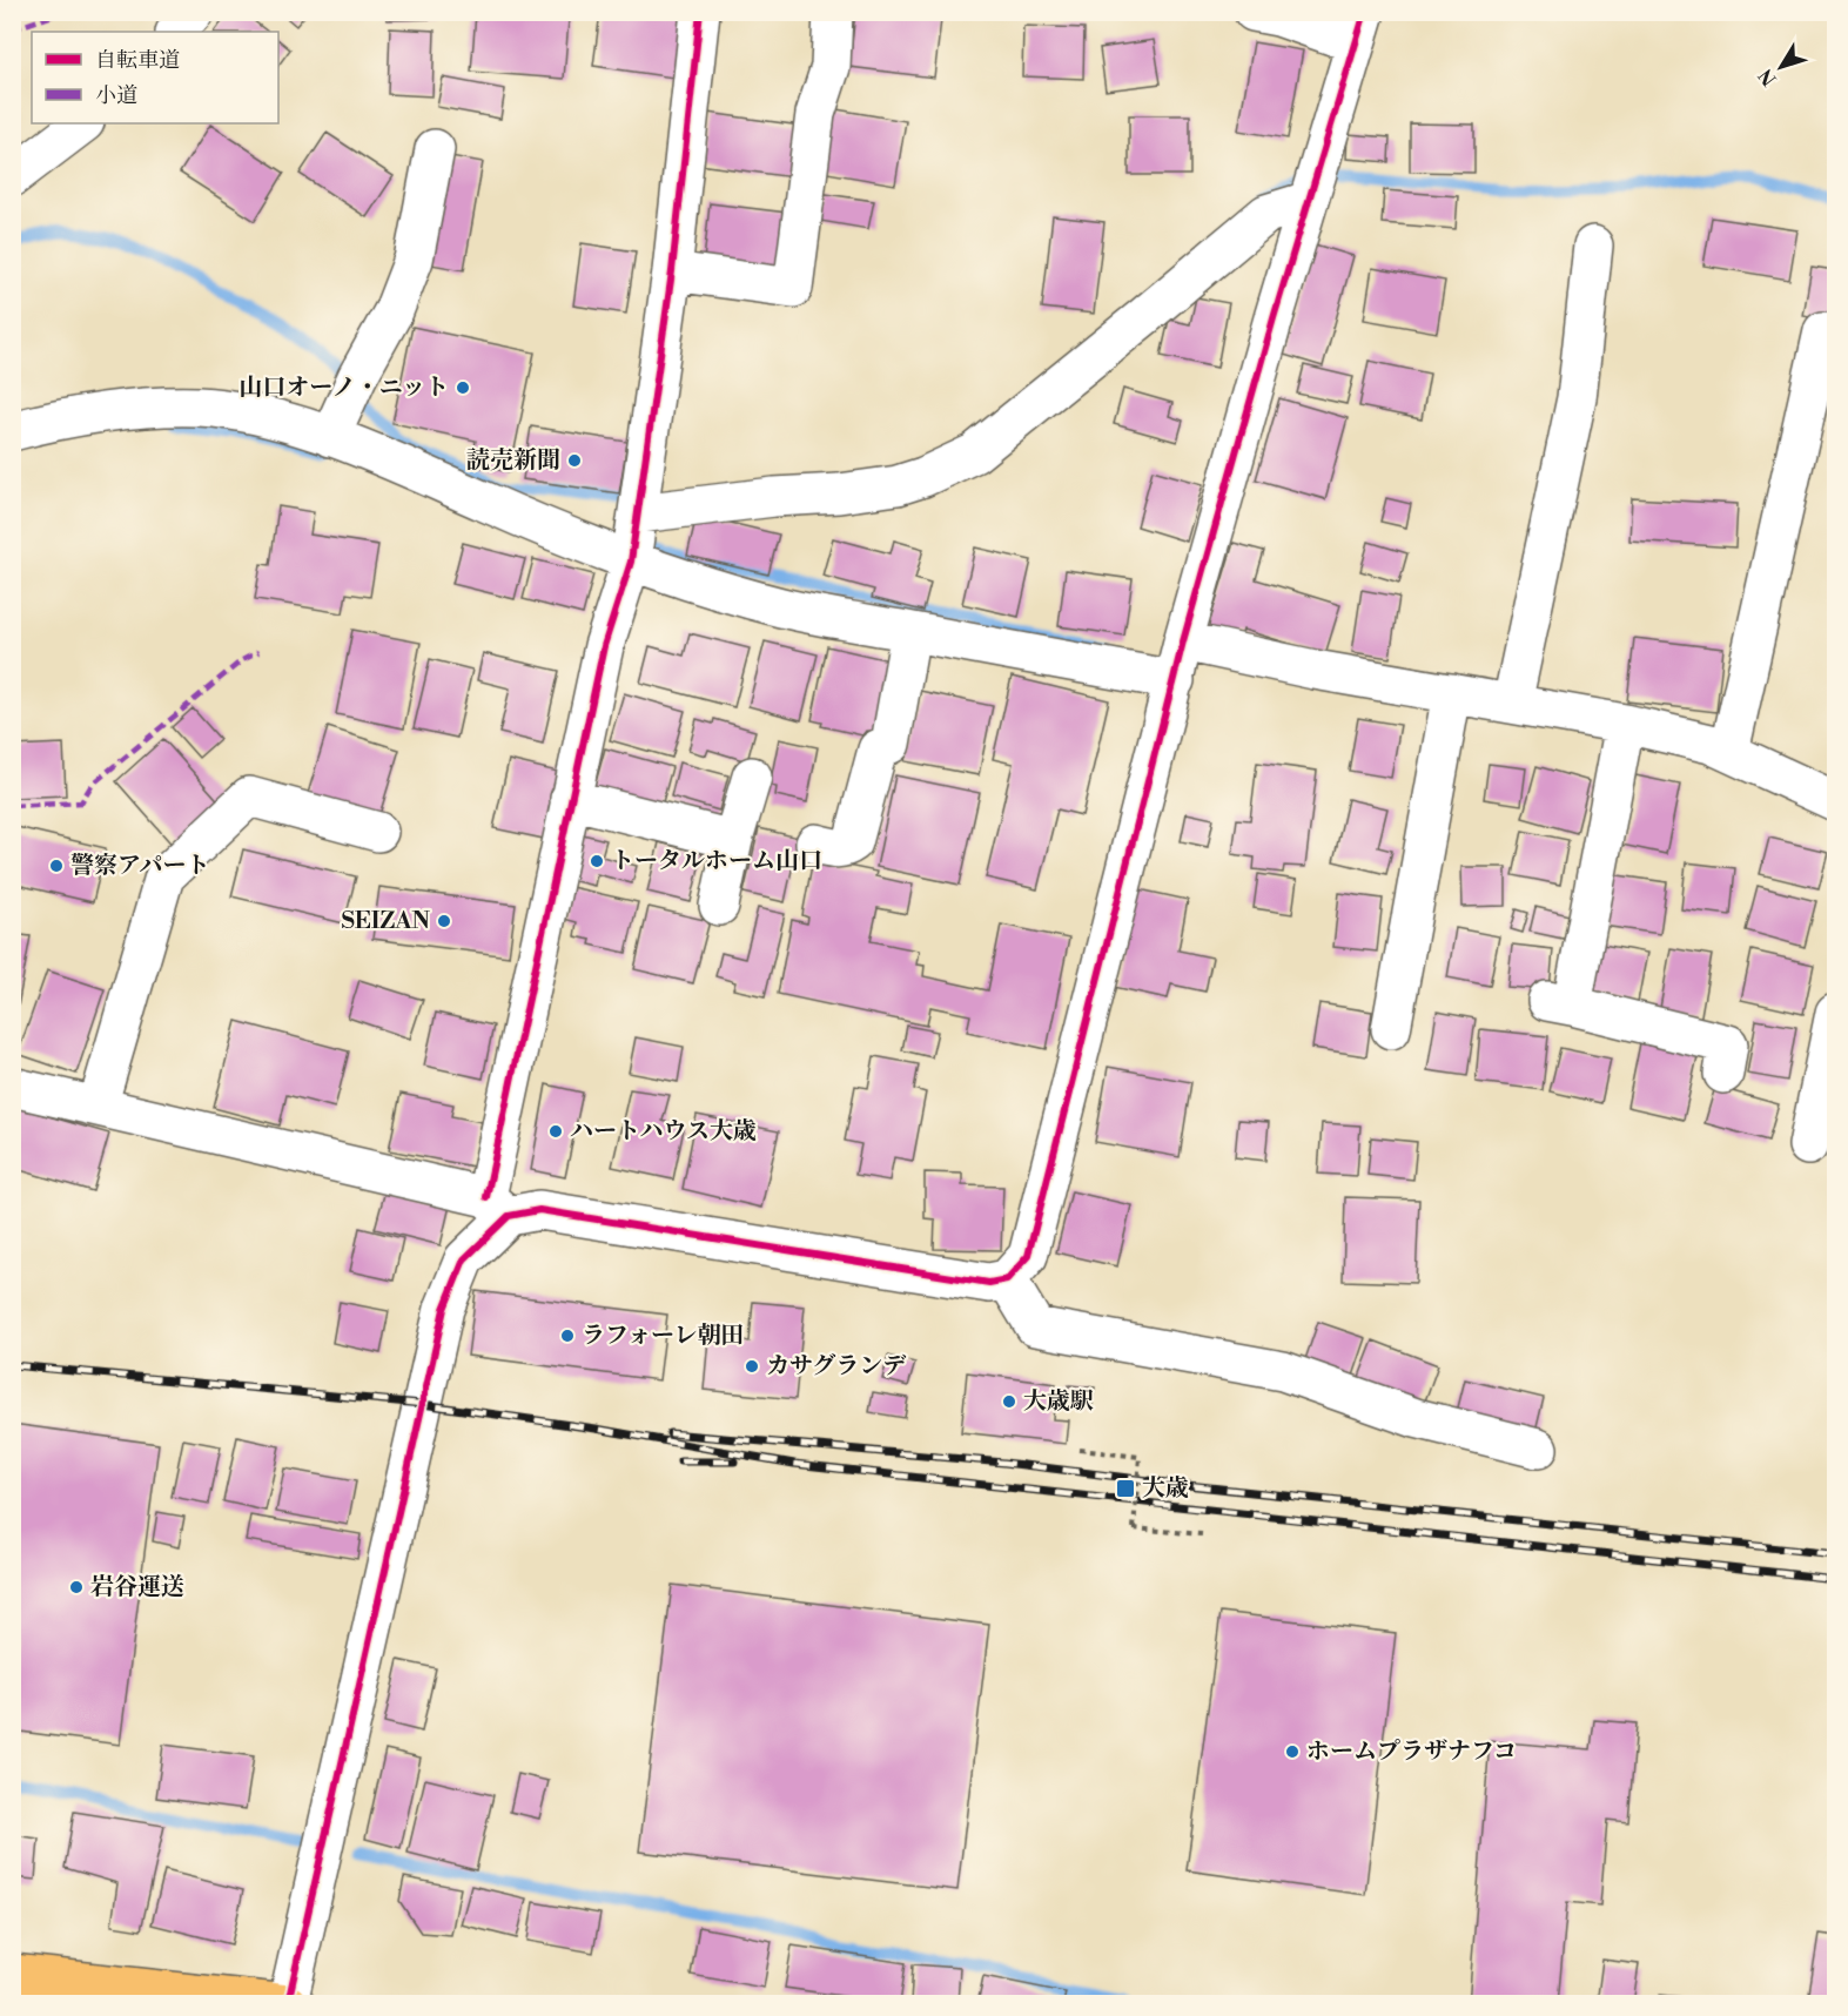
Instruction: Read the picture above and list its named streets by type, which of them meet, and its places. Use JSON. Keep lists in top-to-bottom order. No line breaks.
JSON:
{"places":{"other":["山口オーノ・ニット","読売新聞","トータルホーム山口","警察アパート","SEIZAN","ハートハウス大歳","ラフォーレ朝田","カサグランデ","大歳駅","岩谷運送","ホームプラザナフコ"],"transit":["大歳"]},"legend":["自転車道","小道"],"north":"bottom left"}
